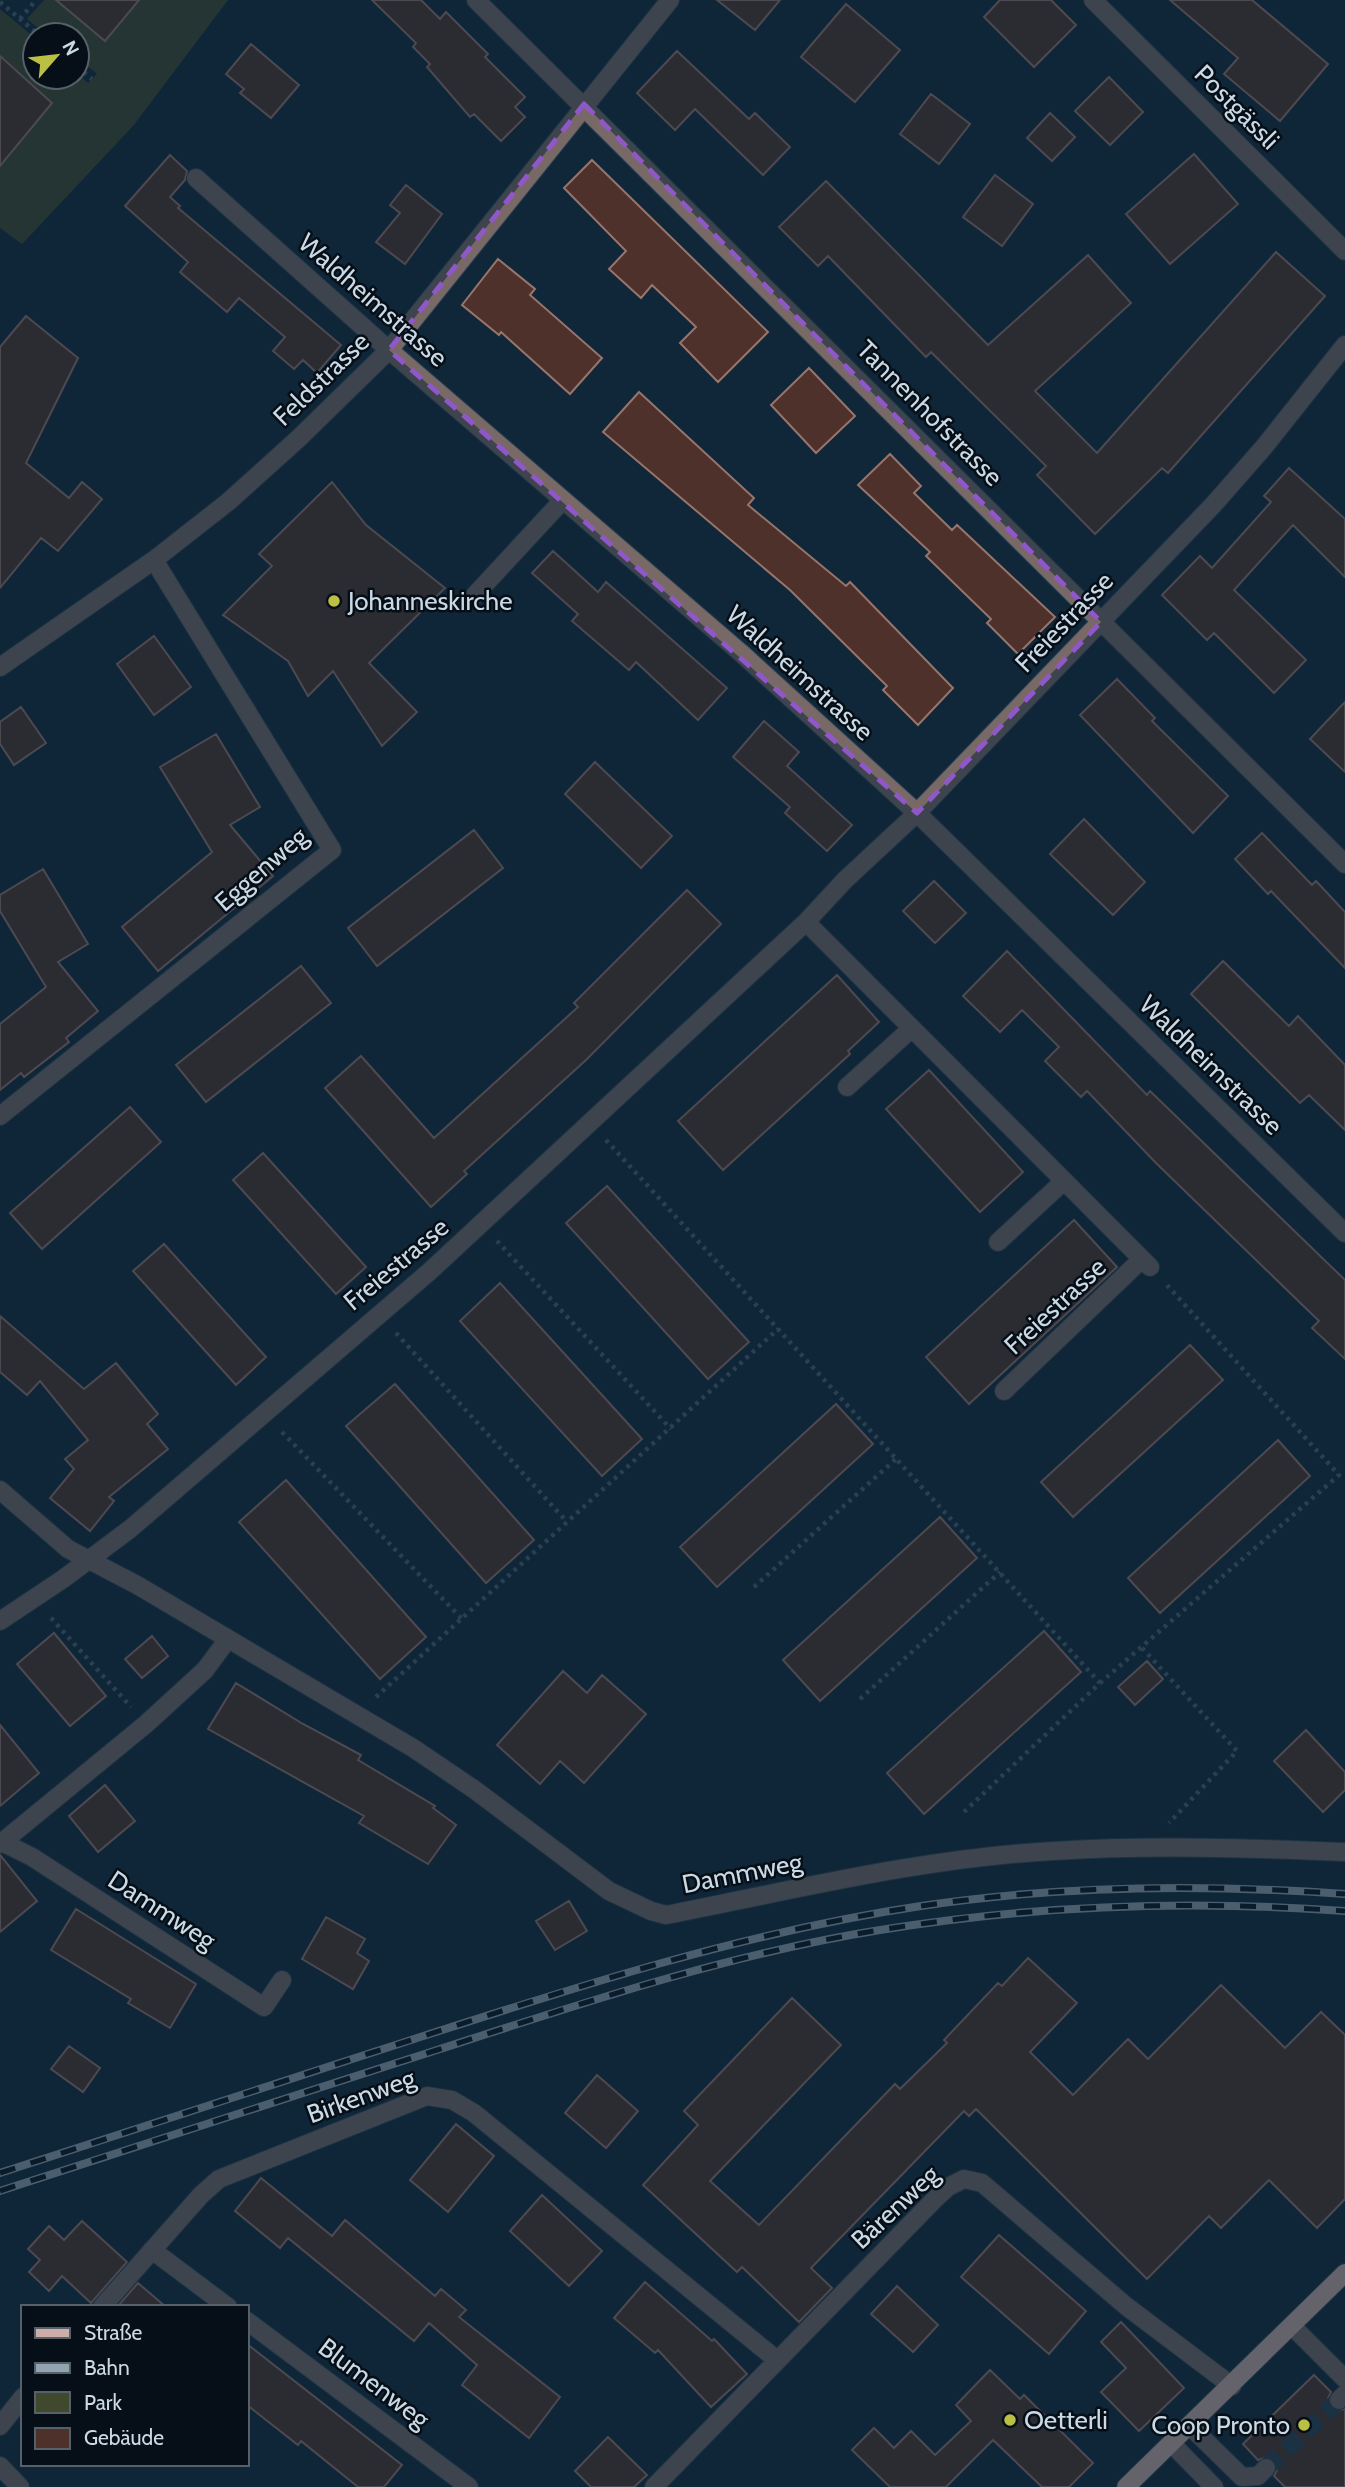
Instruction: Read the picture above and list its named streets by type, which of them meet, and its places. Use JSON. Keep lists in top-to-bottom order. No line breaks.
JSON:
{"streets":{"street":["Postgässli","Waldheimstrasse","Feldstrasse","Tannenhofstrasse","Freiestrasse","Eggenweg","Dammweg","Birkenweg","Bärenweg","Blumenweg"]},"crossings":[["Waldheimstrasse","Feldstrasse"],["Waldheimstrasse","Freiestrasse"],["Feldstrasse","Tannenhofstrasse"],["Feldstrasse","Eggenweg"],["Tannenhofstrasse","Freiestrasse"],["Freiestrasse","Dammweg"],["Birkenweg","Bärenweg"]],"places":["Johanneskirche","Oetterli","Coop Pronto"],"legend":["Straße","Bahn","Park","Gebäude"],"north":"top right"}
